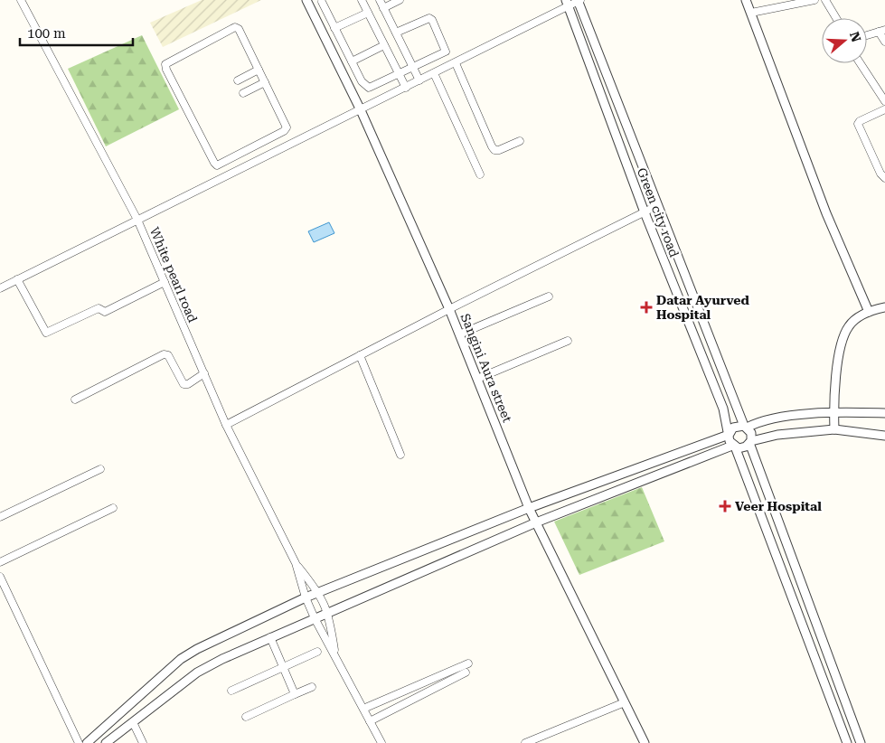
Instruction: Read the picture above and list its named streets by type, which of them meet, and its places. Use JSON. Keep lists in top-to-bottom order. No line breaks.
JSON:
{"streets":{"street":["Green city road","White pearl road","Sangini Aura street"]},"places":{"health":["Datar Ayurved Hospital","Veer Hospital"]},"scale_bar":"100 m","north":"right"}
